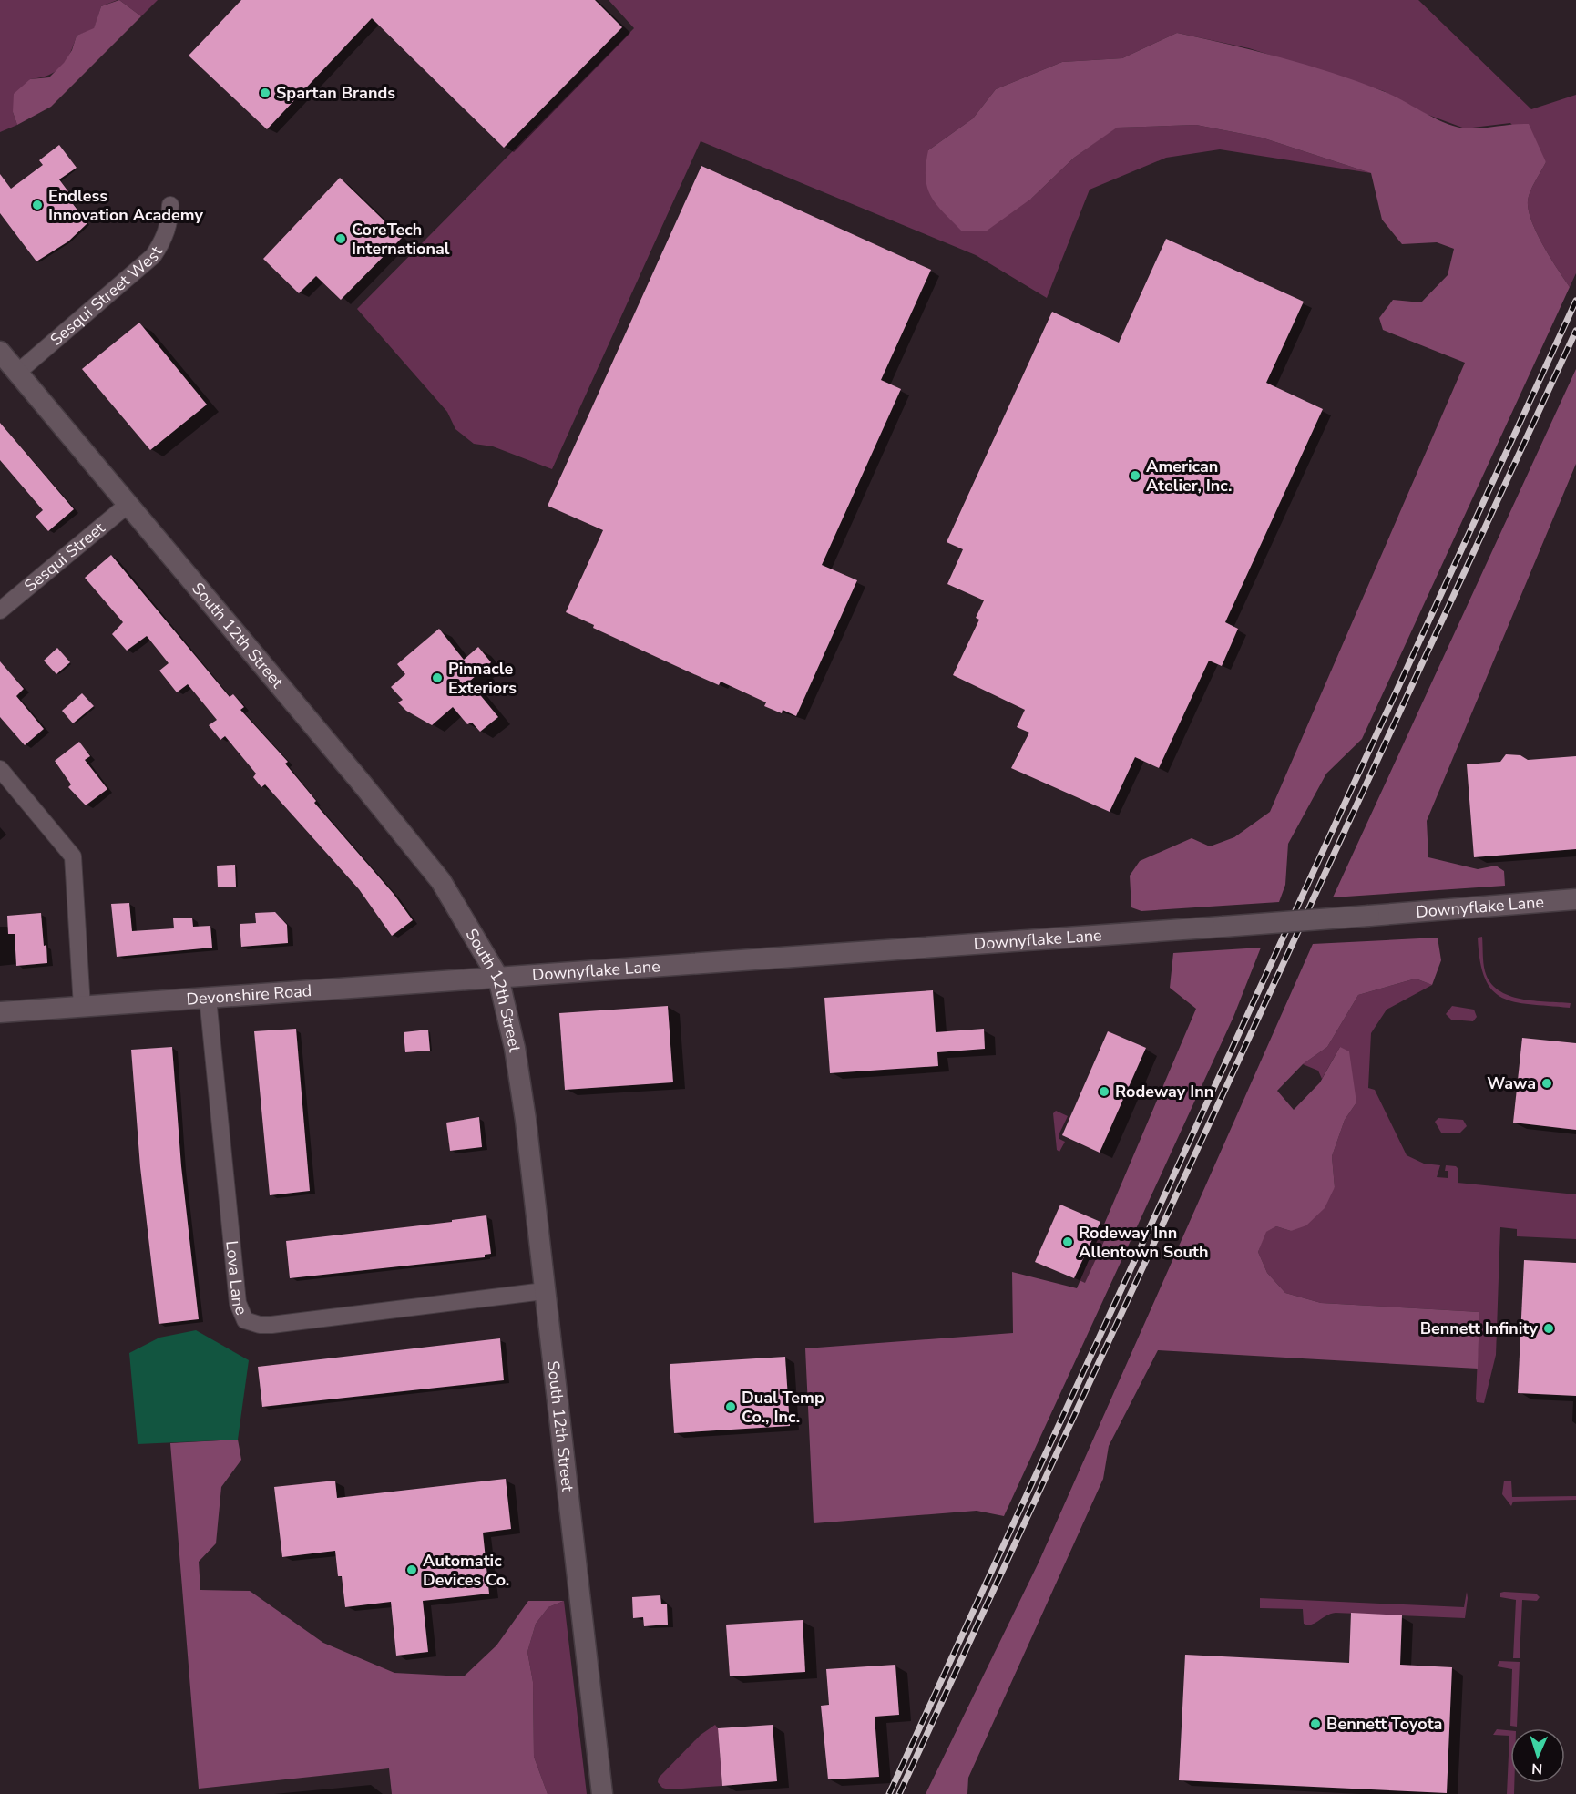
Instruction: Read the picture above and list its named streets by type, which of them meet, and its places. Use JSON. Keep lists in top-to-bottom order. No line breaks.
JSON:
{"streets":{"street":["Sesqui Street West","Sesqui Street","South 12th Street","Downyflake Lane","Devonshire Road","Lova Lane"]},"crossings":[["Sesqui Street West","South 12th Street"],["Sesqui Street","South 12th Street"],["South 12th Street","Downyflake Lane"],["South 12th Street","Devonshire Road"],["South 12th Street","Lova Lane"],["Downyflake Lane","Devonshire Road"],["Devonshire Road","Lova Lane"]],"places":["Spartan Brands","Endless Innovation Academy","CoreTech International","American Atelier, Inc.","Pinnacle Exteriors","Wawa","Rodeway Inn","Rodeway Inn Allentown South","Bennett Infinity","Dual Temp Co., Inc.","Automatic Devices Co.","Bennett Toyota"],"north":"bottom"}
